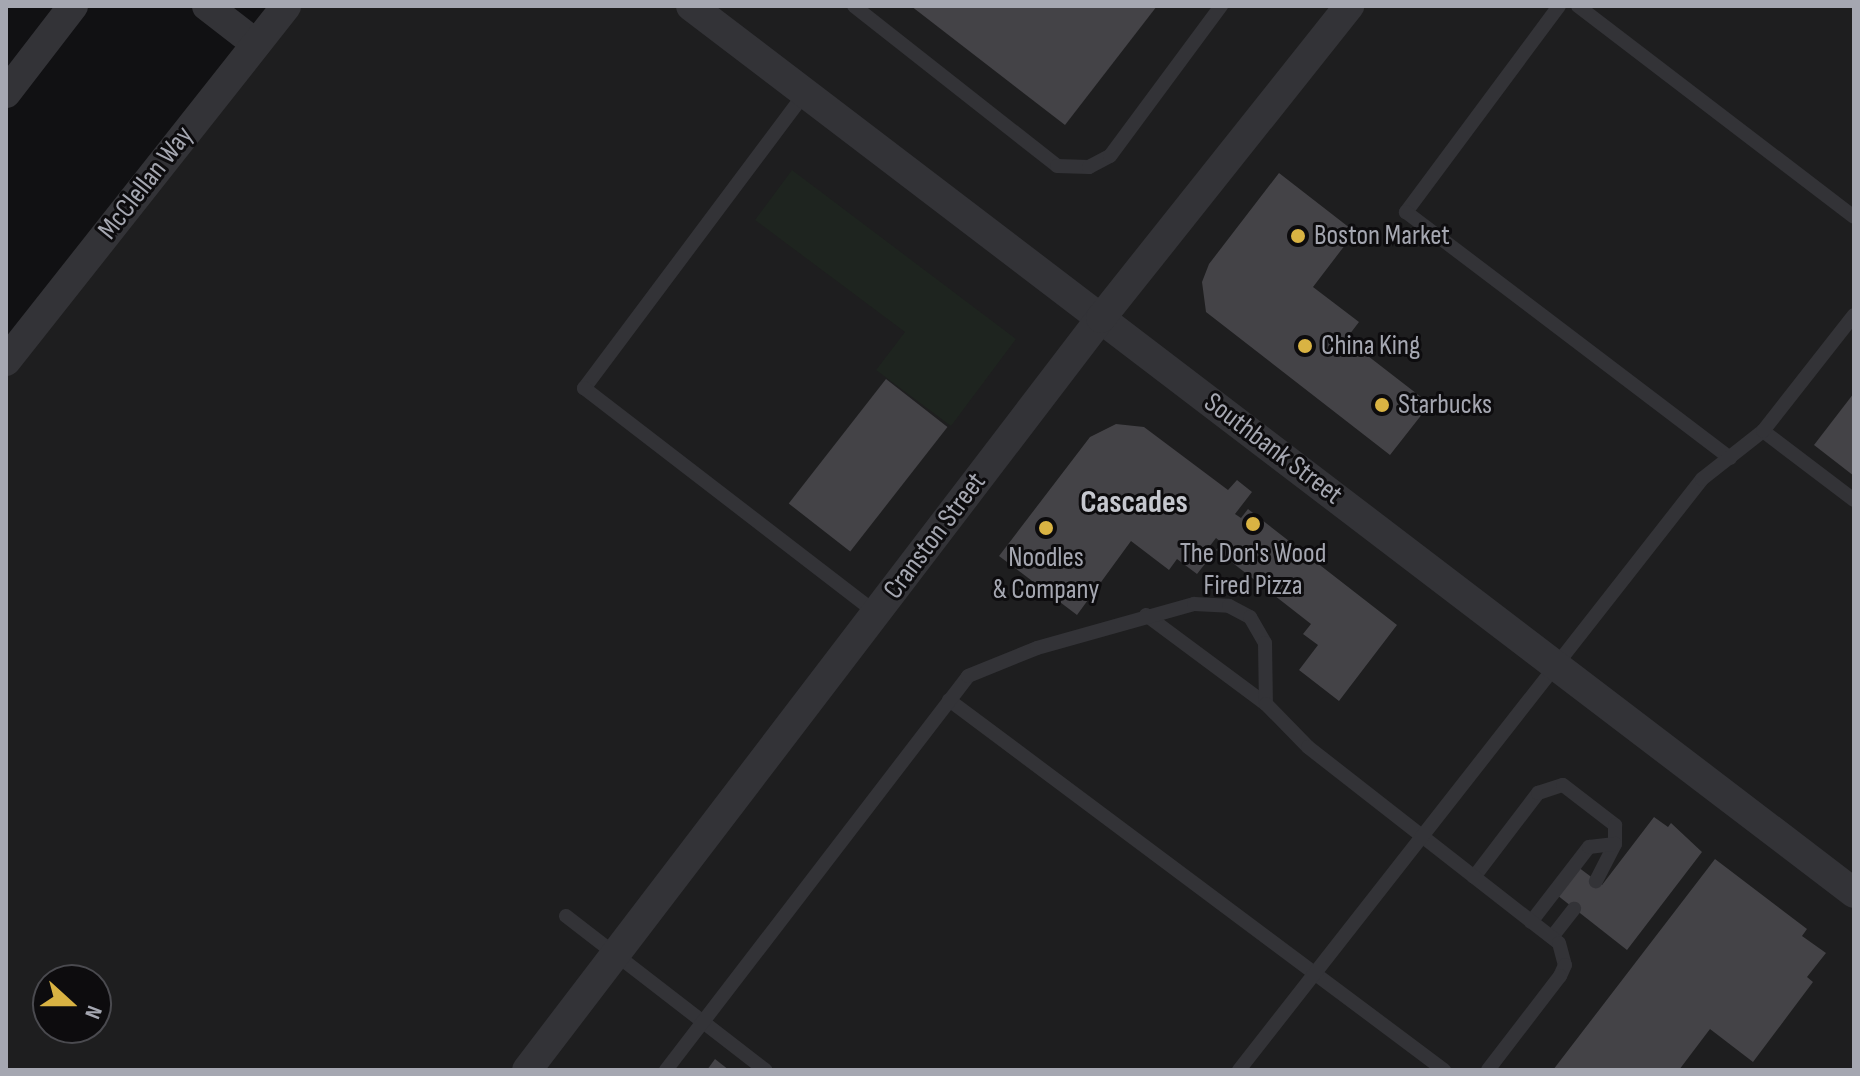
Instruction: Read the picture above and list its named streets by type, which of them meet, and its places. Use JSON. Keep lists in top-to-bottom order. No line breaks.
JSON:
{"streets":{"street":["McClellan Way","Southbank Street","Cranston Street"]},"crossings":[["Southbank Street","Cranston Street"]],"districts":["Cascades"],"places":["Boston Market","China King","Starbucks","The Don's Wood Fired Pizza","Noodles & Company"],"north":"right"}
